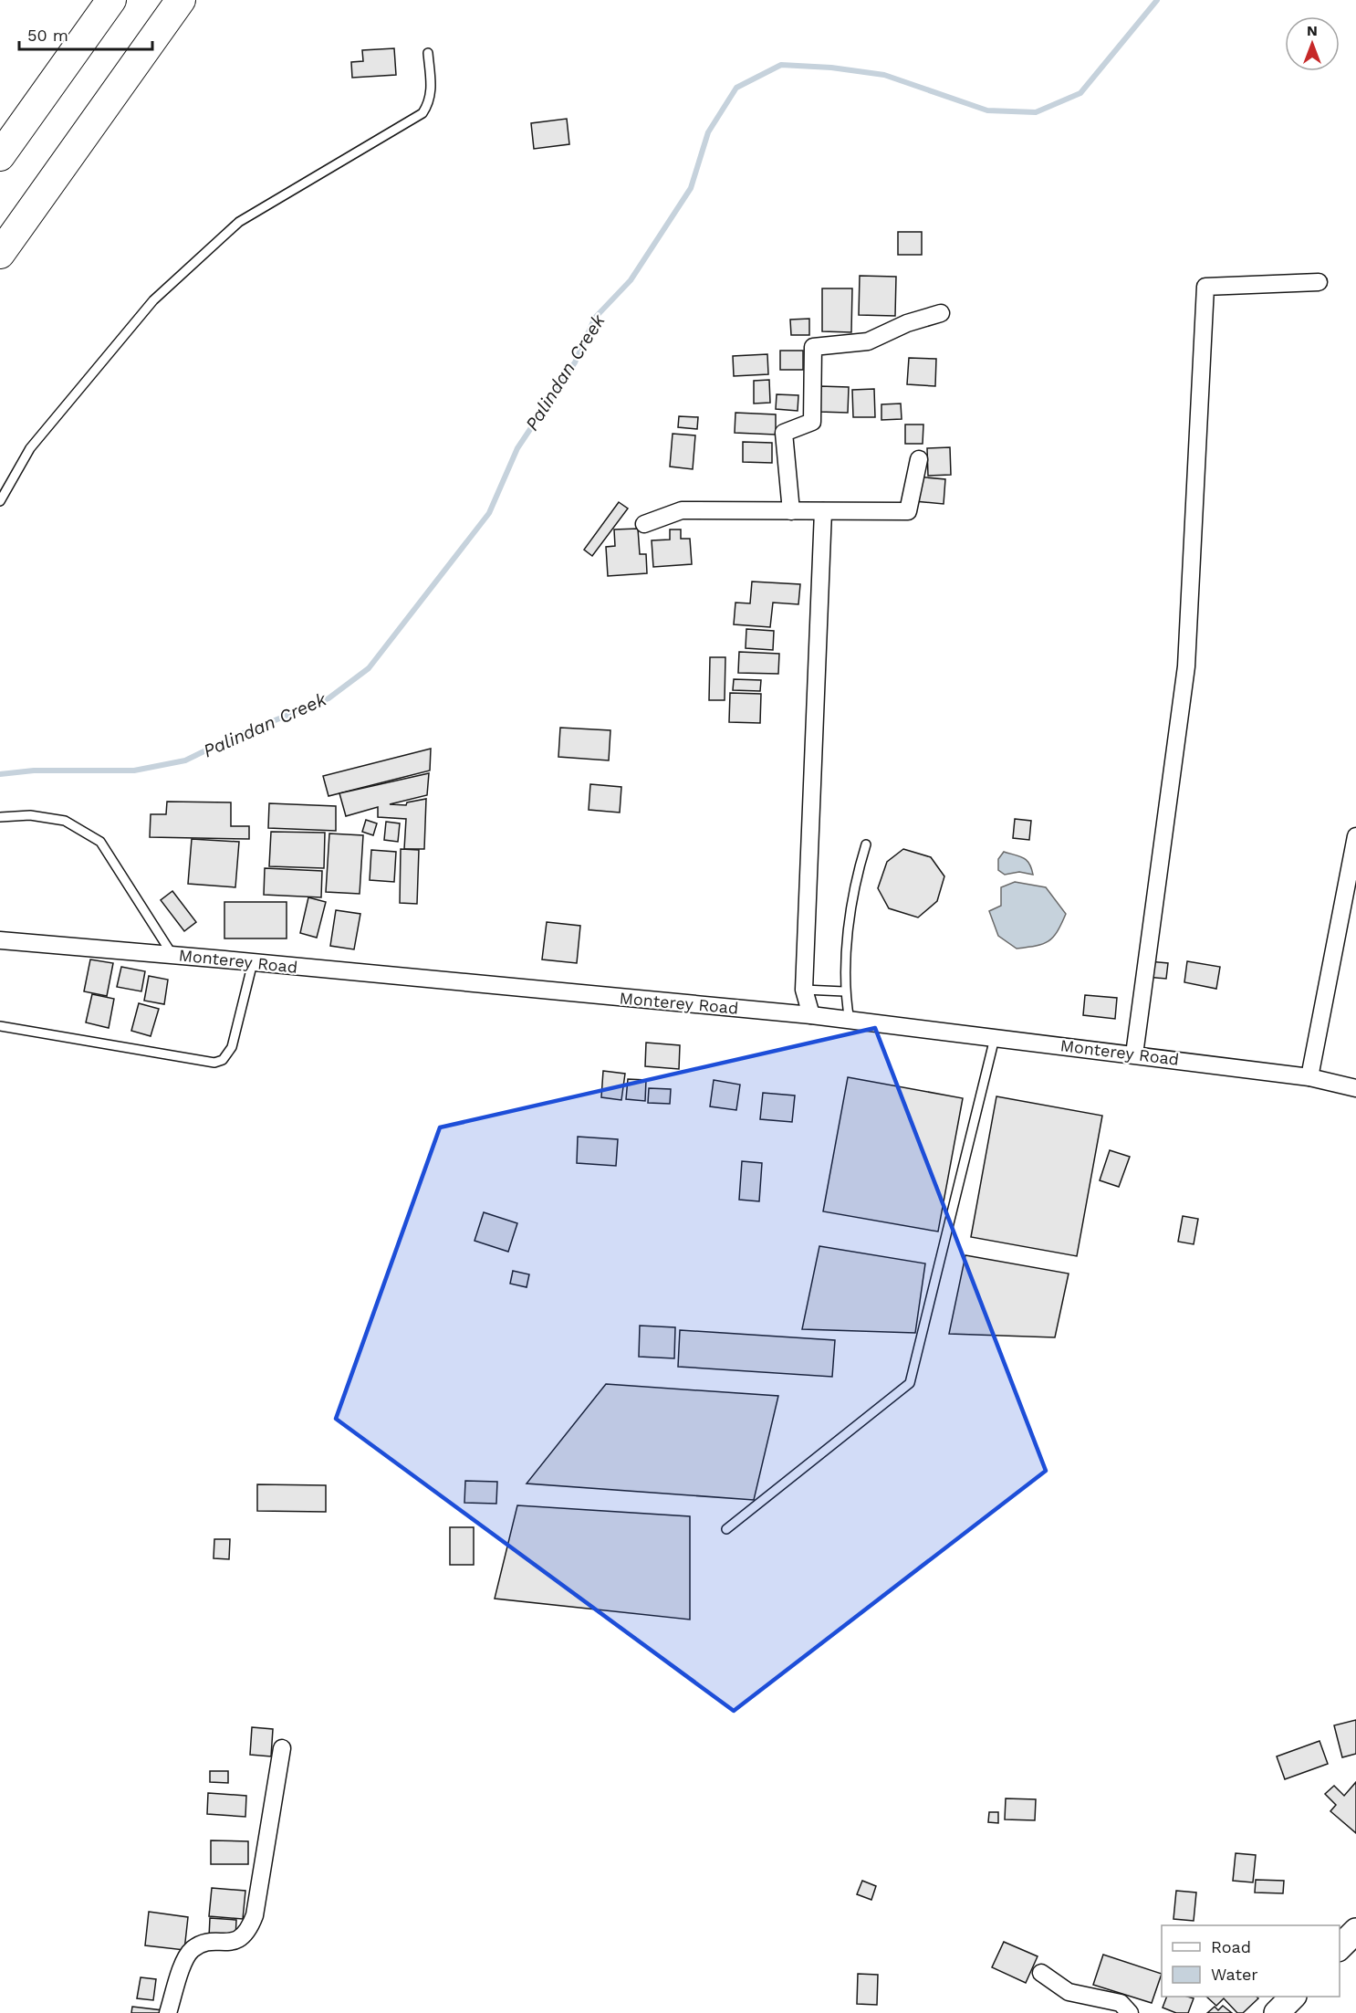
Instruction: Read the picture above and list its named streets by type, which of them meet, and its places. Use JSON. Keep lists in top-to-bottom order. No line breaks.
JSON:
{"streets":{"street":["Monterey Road"]},"water":["Palindan Creek"],"legend":["Road","Water"],"scale_bar":"50 m","north":"top"}
